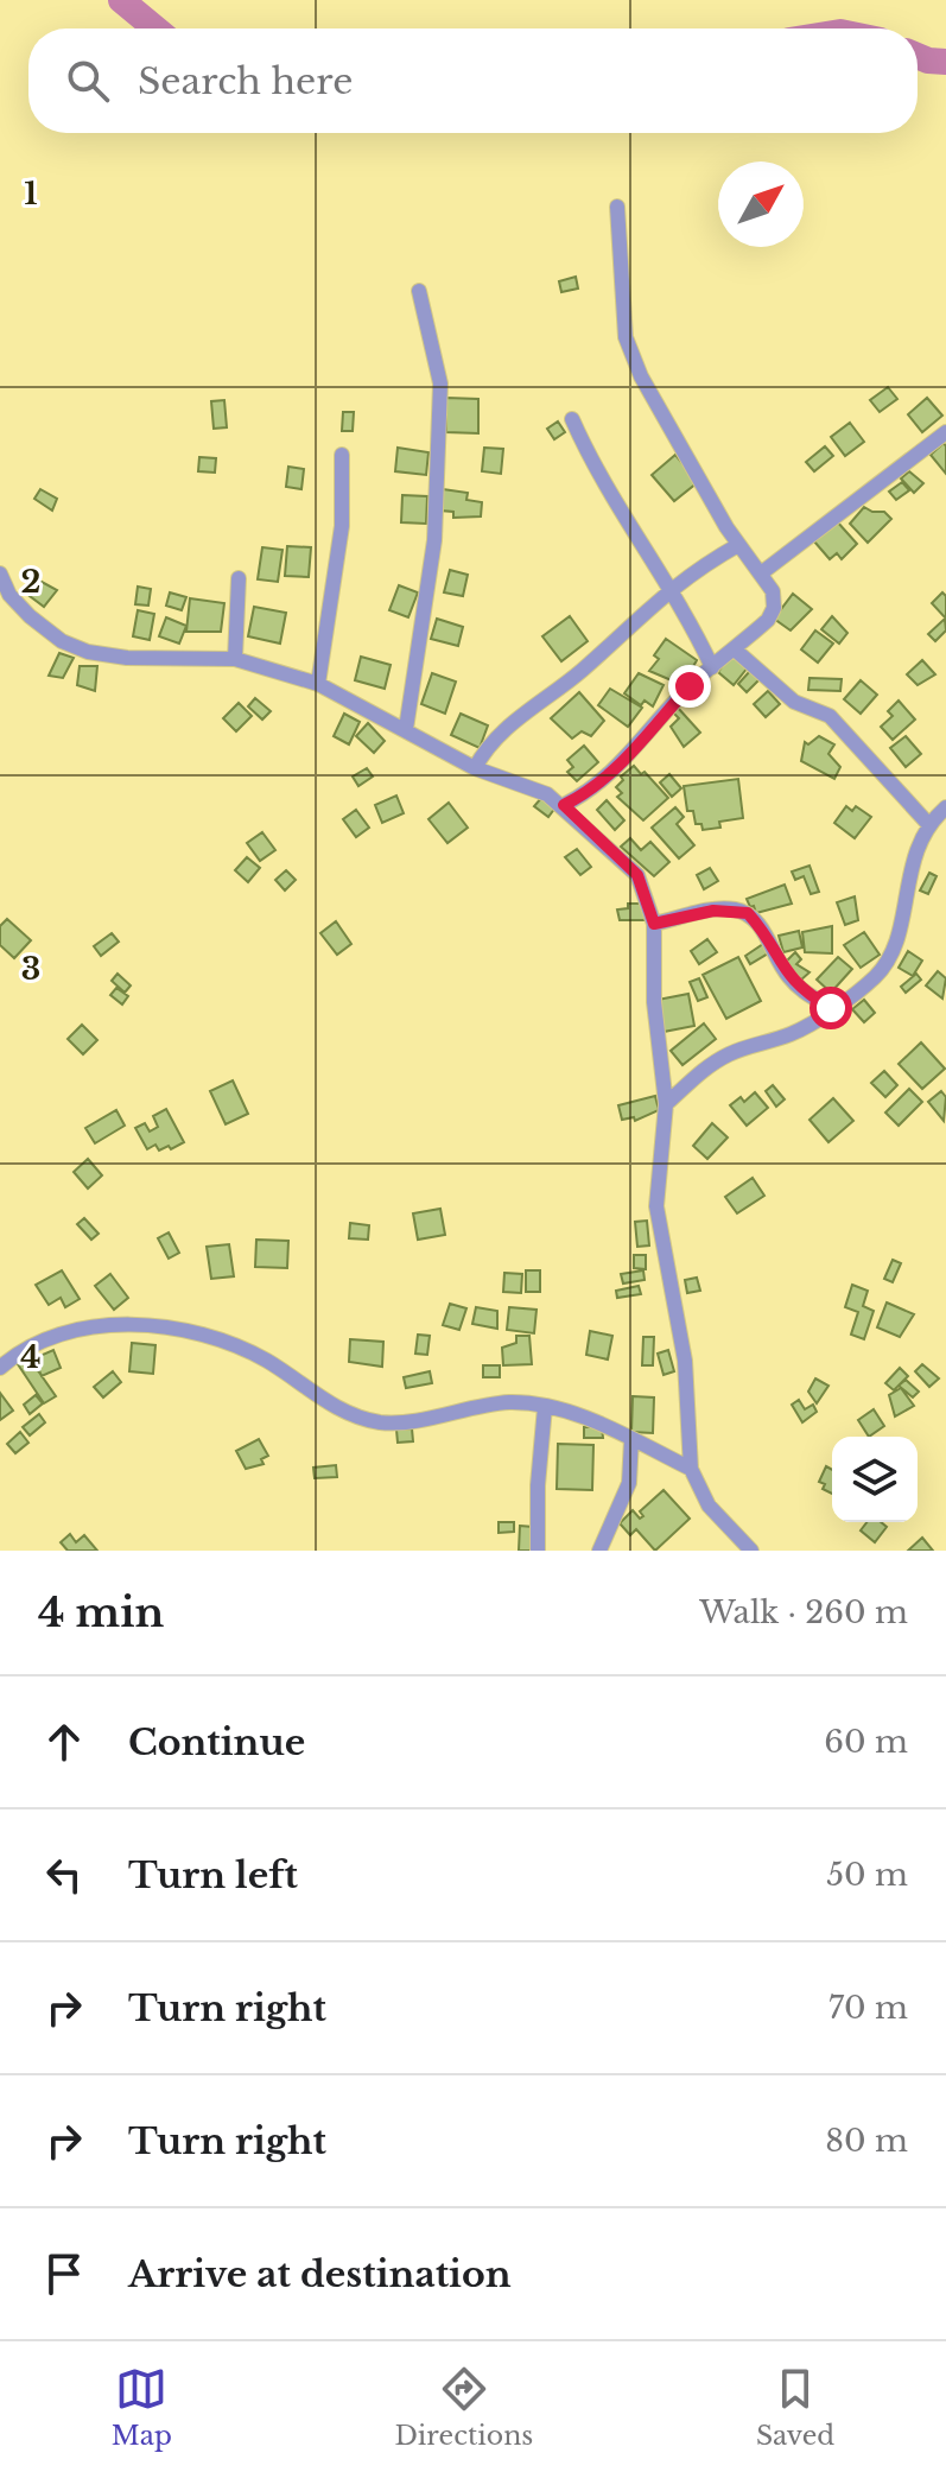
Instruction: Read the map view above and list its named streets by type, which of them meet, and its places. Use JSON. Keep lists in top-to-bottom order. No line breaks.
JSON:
{"north":"top right","page":{"search":"Search here","heading":["4 min","Walk · 260 m"],"list":[["Continue","60 m"],["Turn left","50 m"],["Turn right","70 m"],["Turn right","80 m"],"Arrive at destination"],"nav":["Map","Directions","Saved"]},"grid":{"rows":["1","2","3","4"]}}
